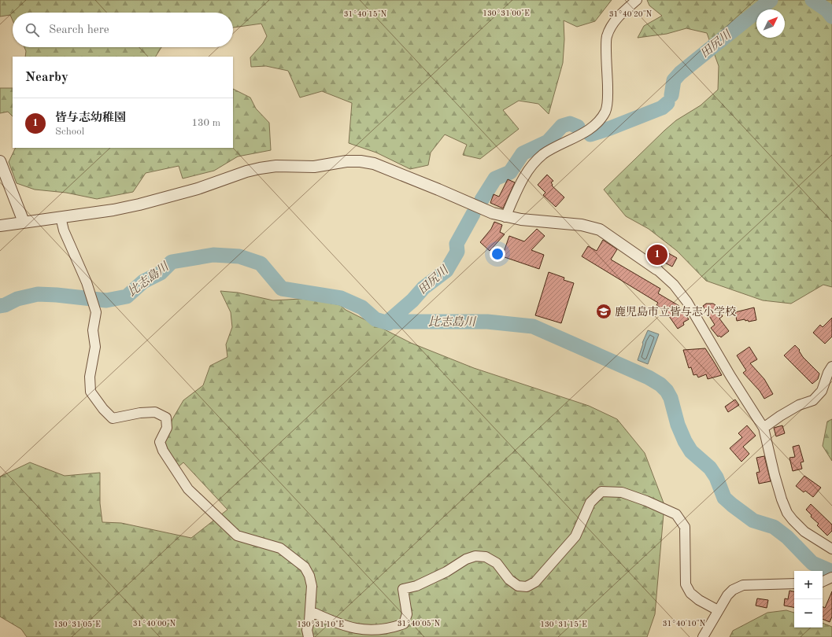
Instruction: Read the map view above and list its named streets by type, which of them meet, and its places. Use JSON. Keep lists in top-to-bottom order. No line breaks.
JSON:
{"water":["田尻川","比志島川"],"places":{"school or university":["鹿児島市立皆与志小学校"]},"north":"top right","page":{"search":"Search here","heading":"Nearby","list":[{"mark":"1","name":"皆与志幼稚園","note":"School","value":"130 m"}],"pins":"1","map_buttons":["+","−"]},"coordinates":["130°31'00\"E","31°40'15\"N","31°40'20\"N","31°40'00\"N","31°40'05\"N","31°40'10\"N","130°31'05\"E","130°31'10\"E","130°31'15\"E"]}
